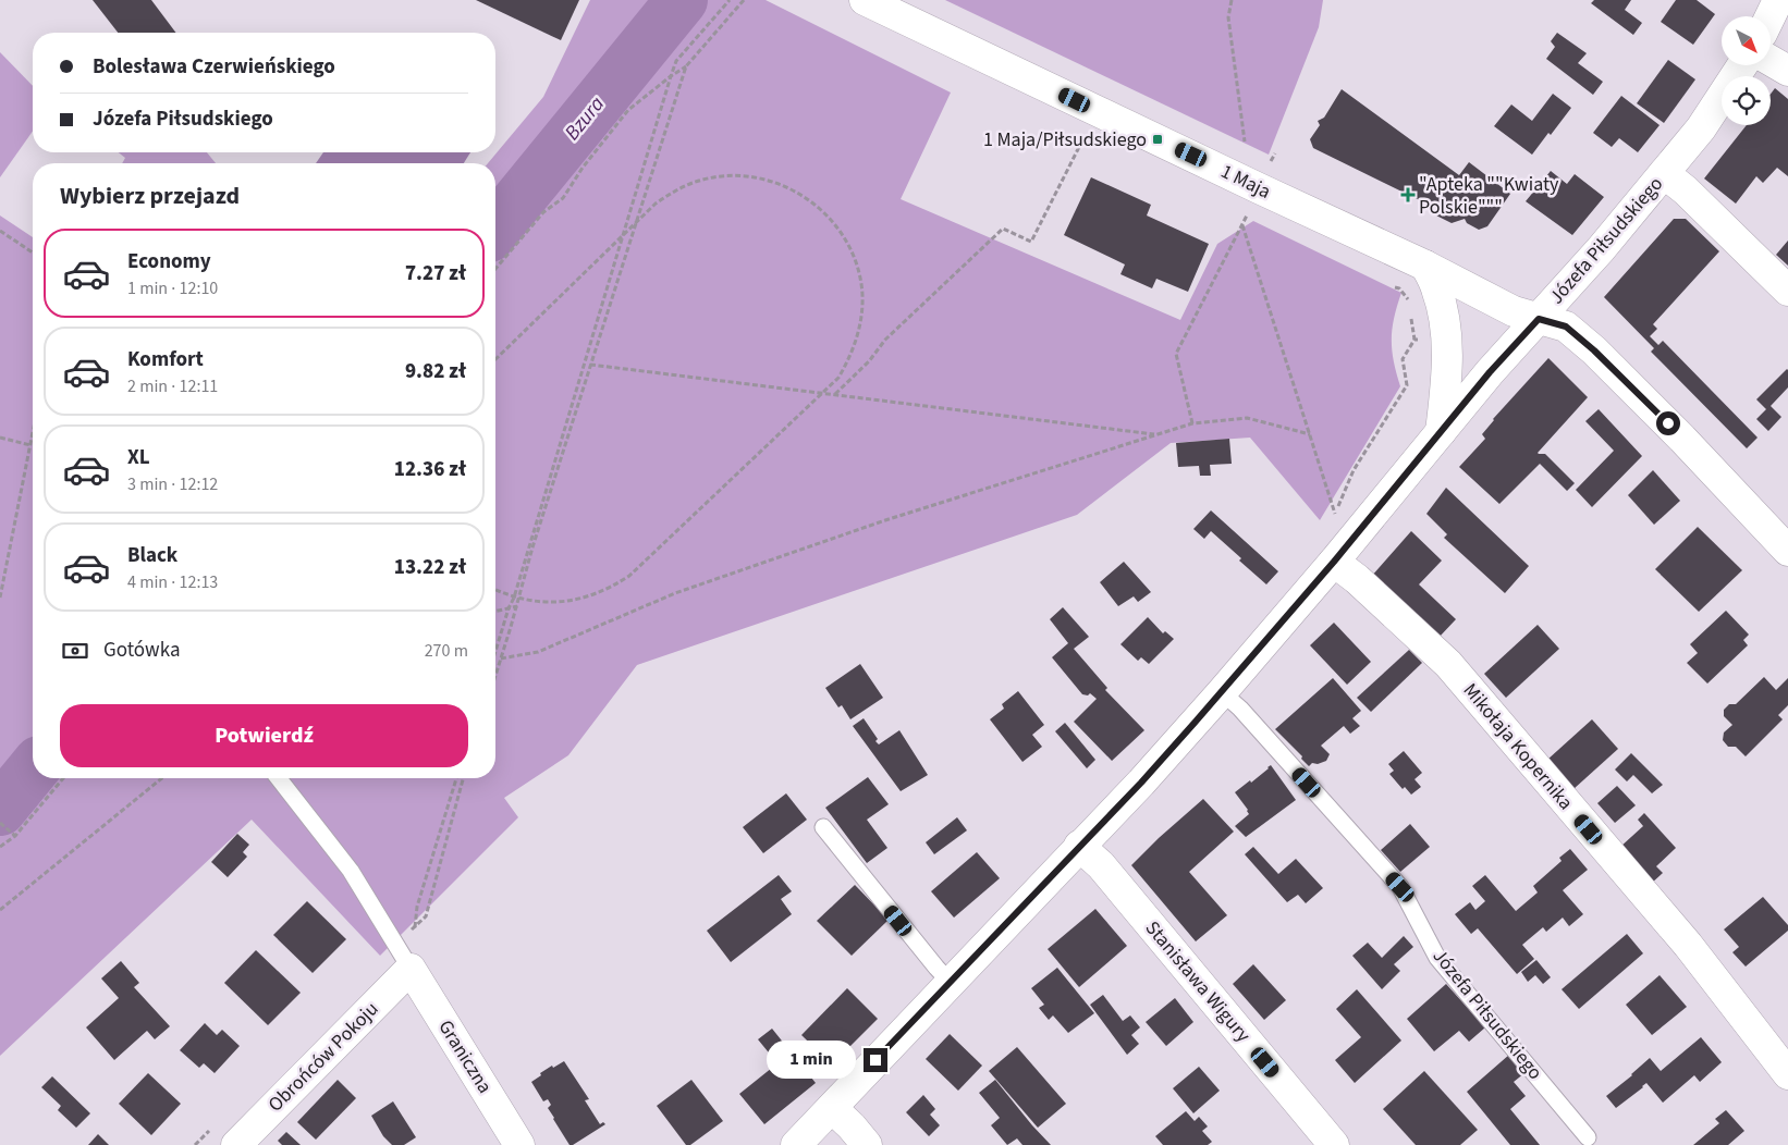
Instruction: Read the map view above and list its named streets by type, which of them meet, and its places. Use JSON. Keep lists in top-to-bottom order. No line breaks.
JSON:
{"streets":{"street":["1 Maja","Józefa Piłsudskiego","Mikołaja Kopernika","Stanisława Wigury","Obrońców Pokoju","Graniczna"]},"crossings":[["1 Maja","Józefa Piłsudskiego"],["Józefa Piłsudskiego","Mikołaja Kopernika"],["Józefa Piłsudskiego","Stanisława Wigury"],["Obrońców Pokoju","Graniczna"]],"water":["Bzura"],"places":{"transit":["1 Maja/Piłsudskiego"],"health":["\"Apteka \"\"Kwiaty Polskie\"\"\""]},"north":"bottom right","page":{"banner":["Bolesława Czerwieńskiego","Józefa Piłsudskiego"],"heading":"Wybierz przejazd","list":[{"name":"Economy","note":"1 min · 12:10","value":"7.27 zł"},{"name":"Komfort","note":"2 min · 12:11","value":"9.82 zł"},{"name":"XL","note":"3 min · 12:12","value":"12.36 zł"},{"name":"Black","note":"4 min · 12:13","value":"13.22 zł"}],"pay":["Gotówka","270 m"],"buttons":"Potwierdź","bubble":"1 min"}}
